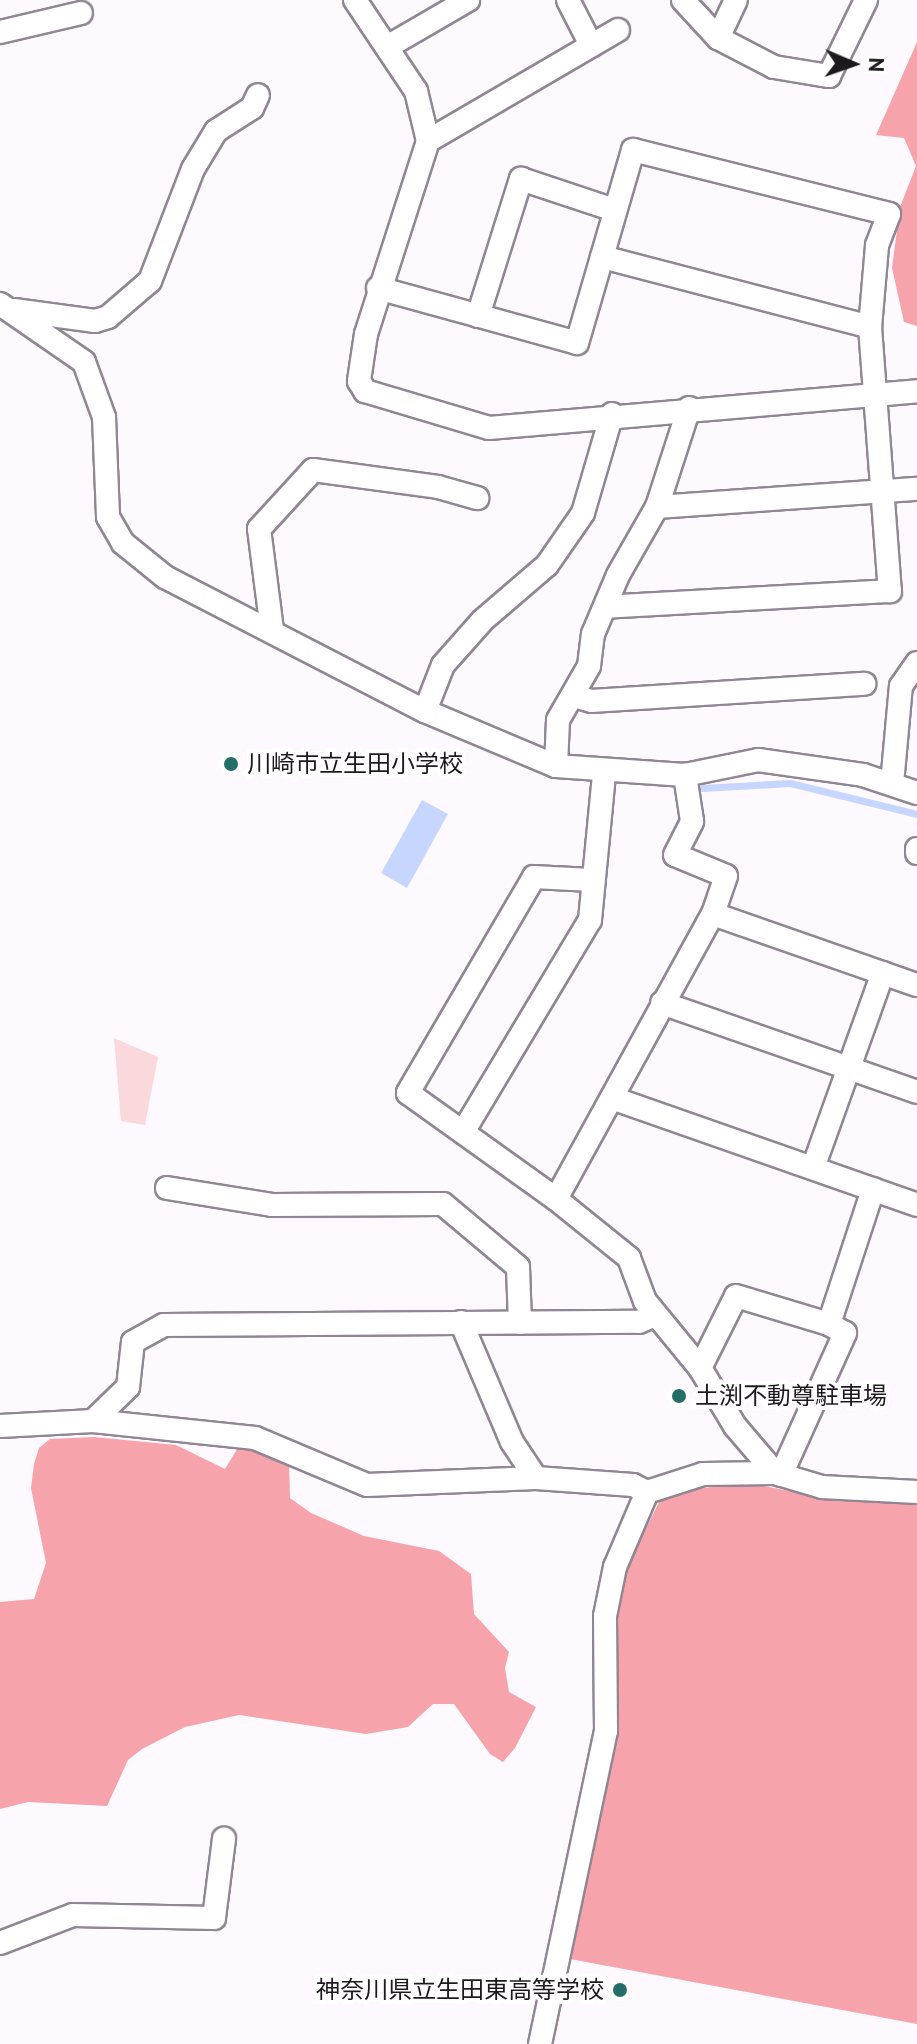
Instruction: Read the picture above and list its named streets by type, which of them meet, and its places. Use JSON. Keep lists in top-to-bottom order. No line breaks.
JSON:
{"places":["川崎市立生田小学校","土渕不動尊駐車場","神奈川県立生田東高等学校"],"north":"right"}
